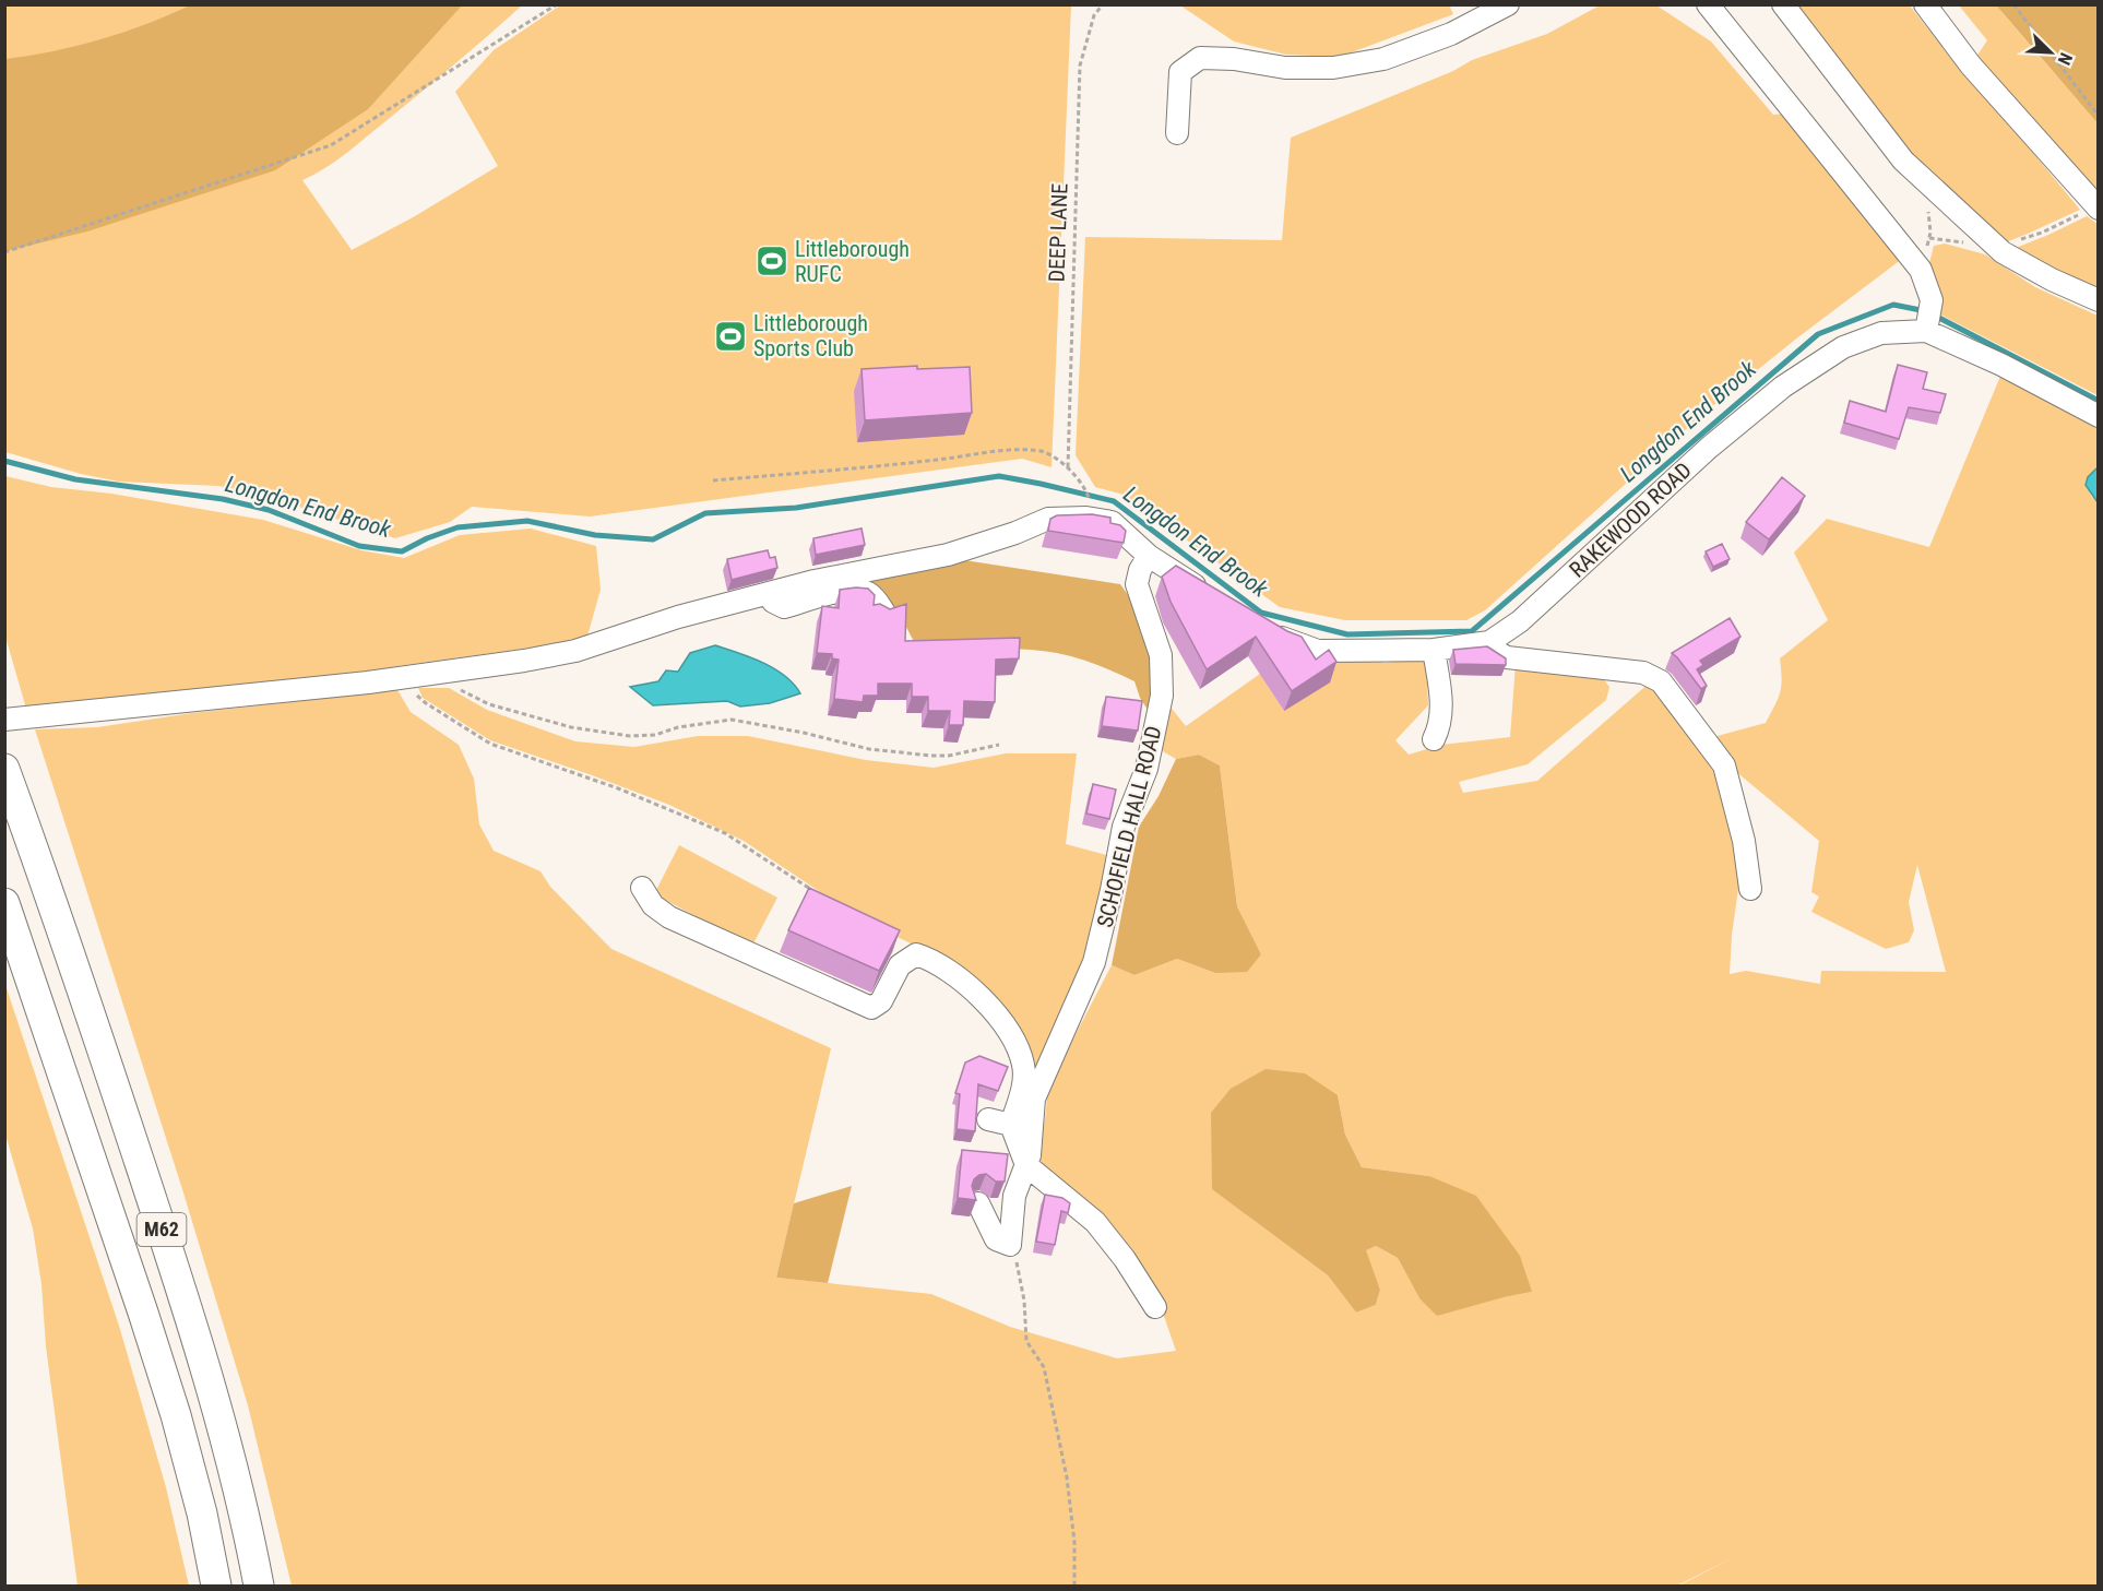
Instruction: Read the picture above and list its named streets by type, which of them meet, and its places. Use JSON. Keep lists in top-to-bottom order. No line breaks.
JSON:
{"streets":{"highway":["M62"],"street":["RAKEWOOD ROAD","SCHOFIELD HALL ROAD"],"path":["DEEP LANE"]},"water":["Longdon End Brook"],"places":{"sports":["Littleborough RUFC","Littleborough Sports Club"]},"north":"bottom right"}
